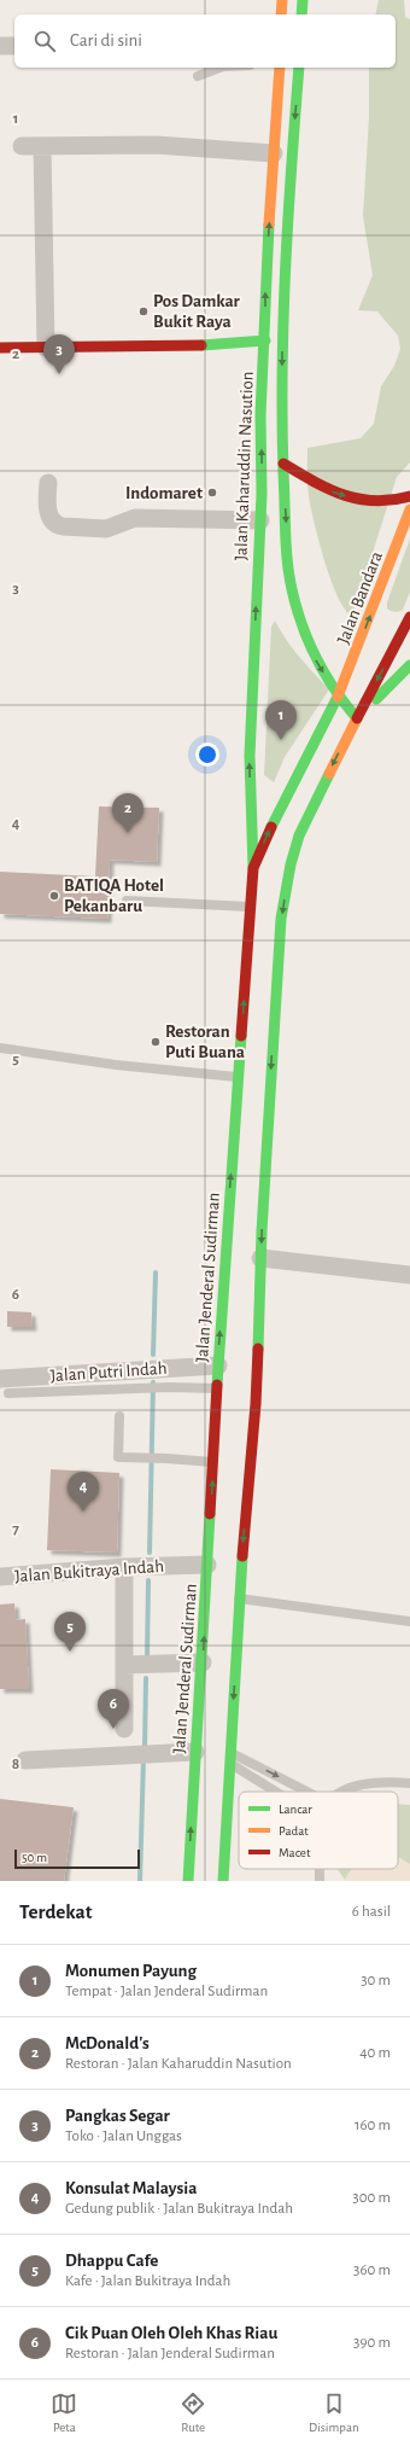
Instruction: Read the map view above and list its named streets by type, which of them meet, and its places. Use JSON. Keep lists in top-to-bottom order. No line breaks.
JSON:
{"streets":{"main road":["Jalan Kaharuddin Nasution","Jalan Bandara","Jalan Jenderal Sudirman"],"street":["Jalan Putri Indah","Jalan Bukitraya Indah"]},"crossings":[["Jalan Kaharuddin Nasution","Jalan Bandara"],["Jalan Kaharuddin Nasution","Jalan Jenderal Sudirman"],["Jalan Bandara","Jalan Jenderal Sudirman"],["Jalan Jenderal Sudirman","Jalan Putri Indah"],["Jalan Jenderal Sudirman","Jalan Bukitraya Indah"]],"places":["Pos Damkar Bukit Raya","Indomaret","BATIQA Hotel Pekanbaru","Restoran Puti Buana"],"legend":["Lancar","Padat","Macet"],"scale_bar":"50 m","page":{"search":"Cari di sini","pins":["3","1","2","4","5","6"],"scale":"50 m","heading":["Terdekat","6 hasil"],"list":[{"mark":"1","name":"Monumen Payung","note":"Tempat · Jalan Jenderal Sudirman","value":"30 m"},{"mark":"2","name":"McDonald's","note":"Restoran · Jalan Kaharuddin Nasution","value":"40 m"},{"mark":"3","name":"Pangkas Segar","note":"Toko · Jalan Unggas","value":"160 m"},{"mark":"4","name":"Konsulat Malaysia","note":"Gedung publik · Jalan Bukitraya Indah","value":"300 m"},{"mark":"5","name":"Dhappu Cafe","note":"Kafe · Jalan Bukitraya Indah","value":"360 m"},{"mark":"6","name":"Cik Puan Oleh Oleh Khas Riau","note":"Restoran · Jalan Jenderal Sudirman","value":"390 m"}],"nav":["Peta","Rute","Disimpan"]},"grid":{"rows":["1","2","3","4","5","6","7","8"]}}
